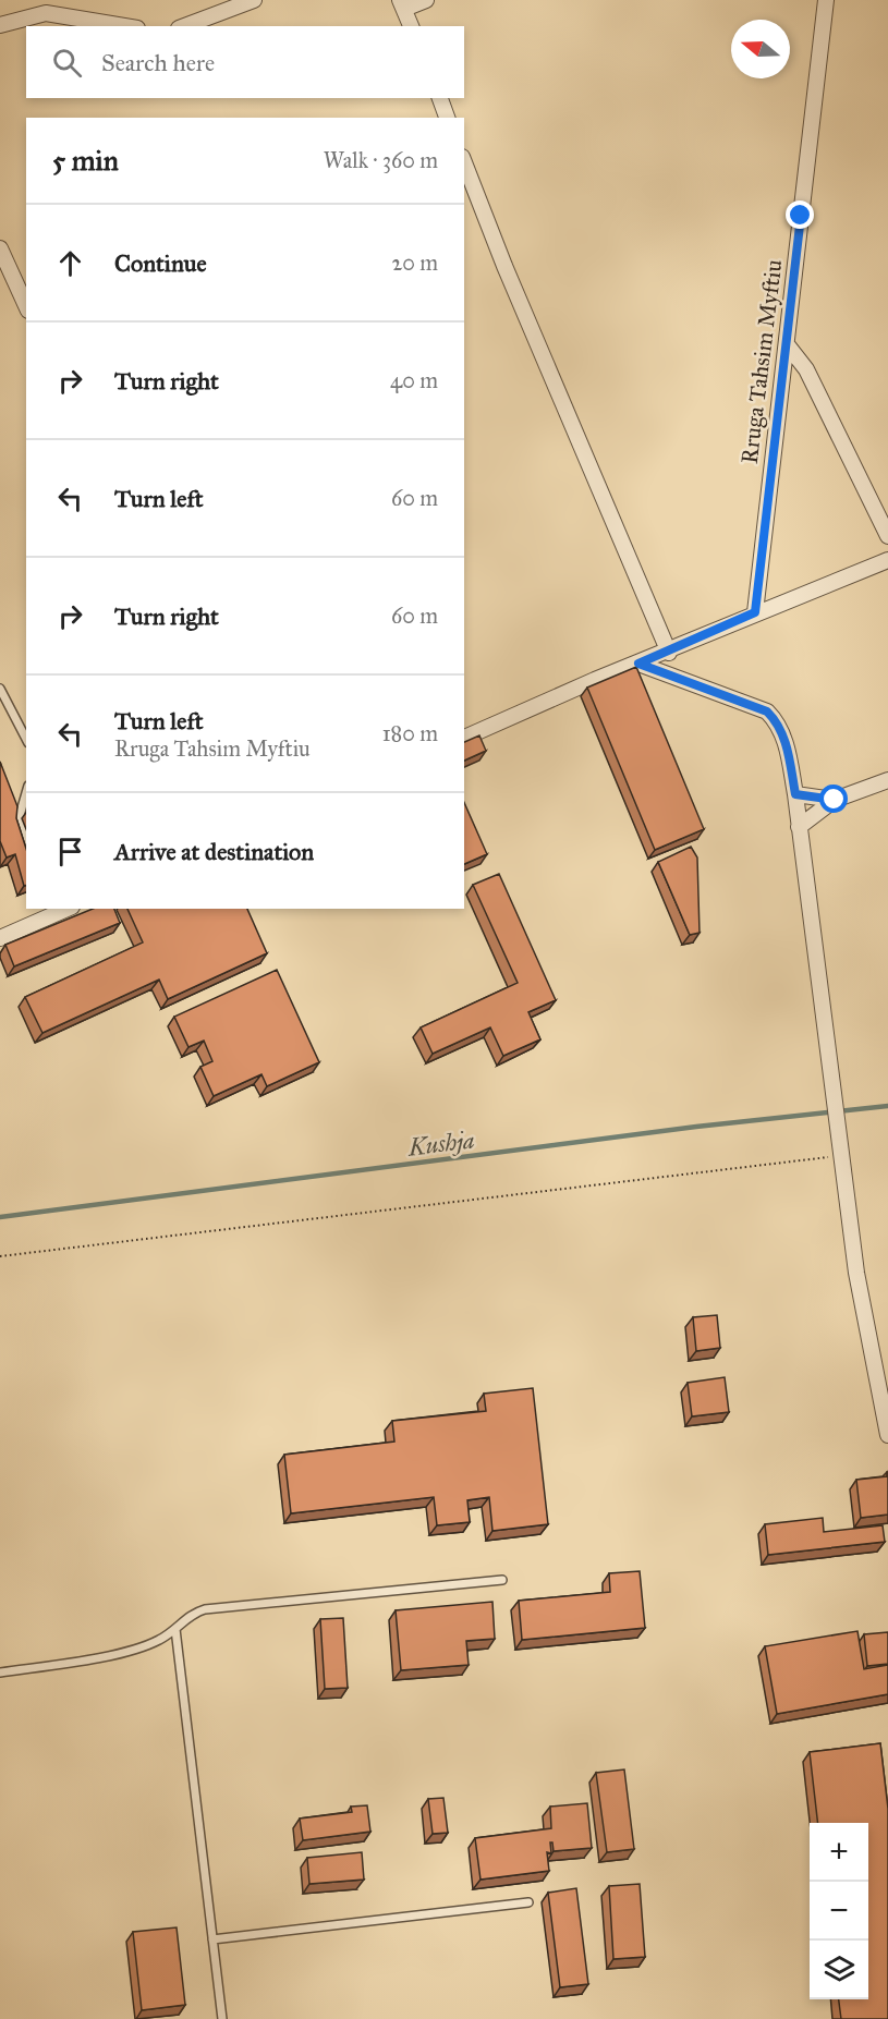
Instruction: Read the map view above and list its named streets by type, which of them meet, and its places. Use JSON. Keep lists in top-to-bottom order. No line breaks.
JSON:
{"streets":{"street":["Rruga Tahsim Myftiu"]},"water":["Kushja"],"north":"left","page":{"search":"Search here","heading":["5 min","Walk · 360 m"],"list":[["Continue","20 m"],["Turn right","40 m"],["Turn left","60 m"],["Turn right","60 m"],["Turn left","Rruga Tahsim Myftiu","180 m"],"Arrive at destination"],"map_buttons":["+","−"]}}
